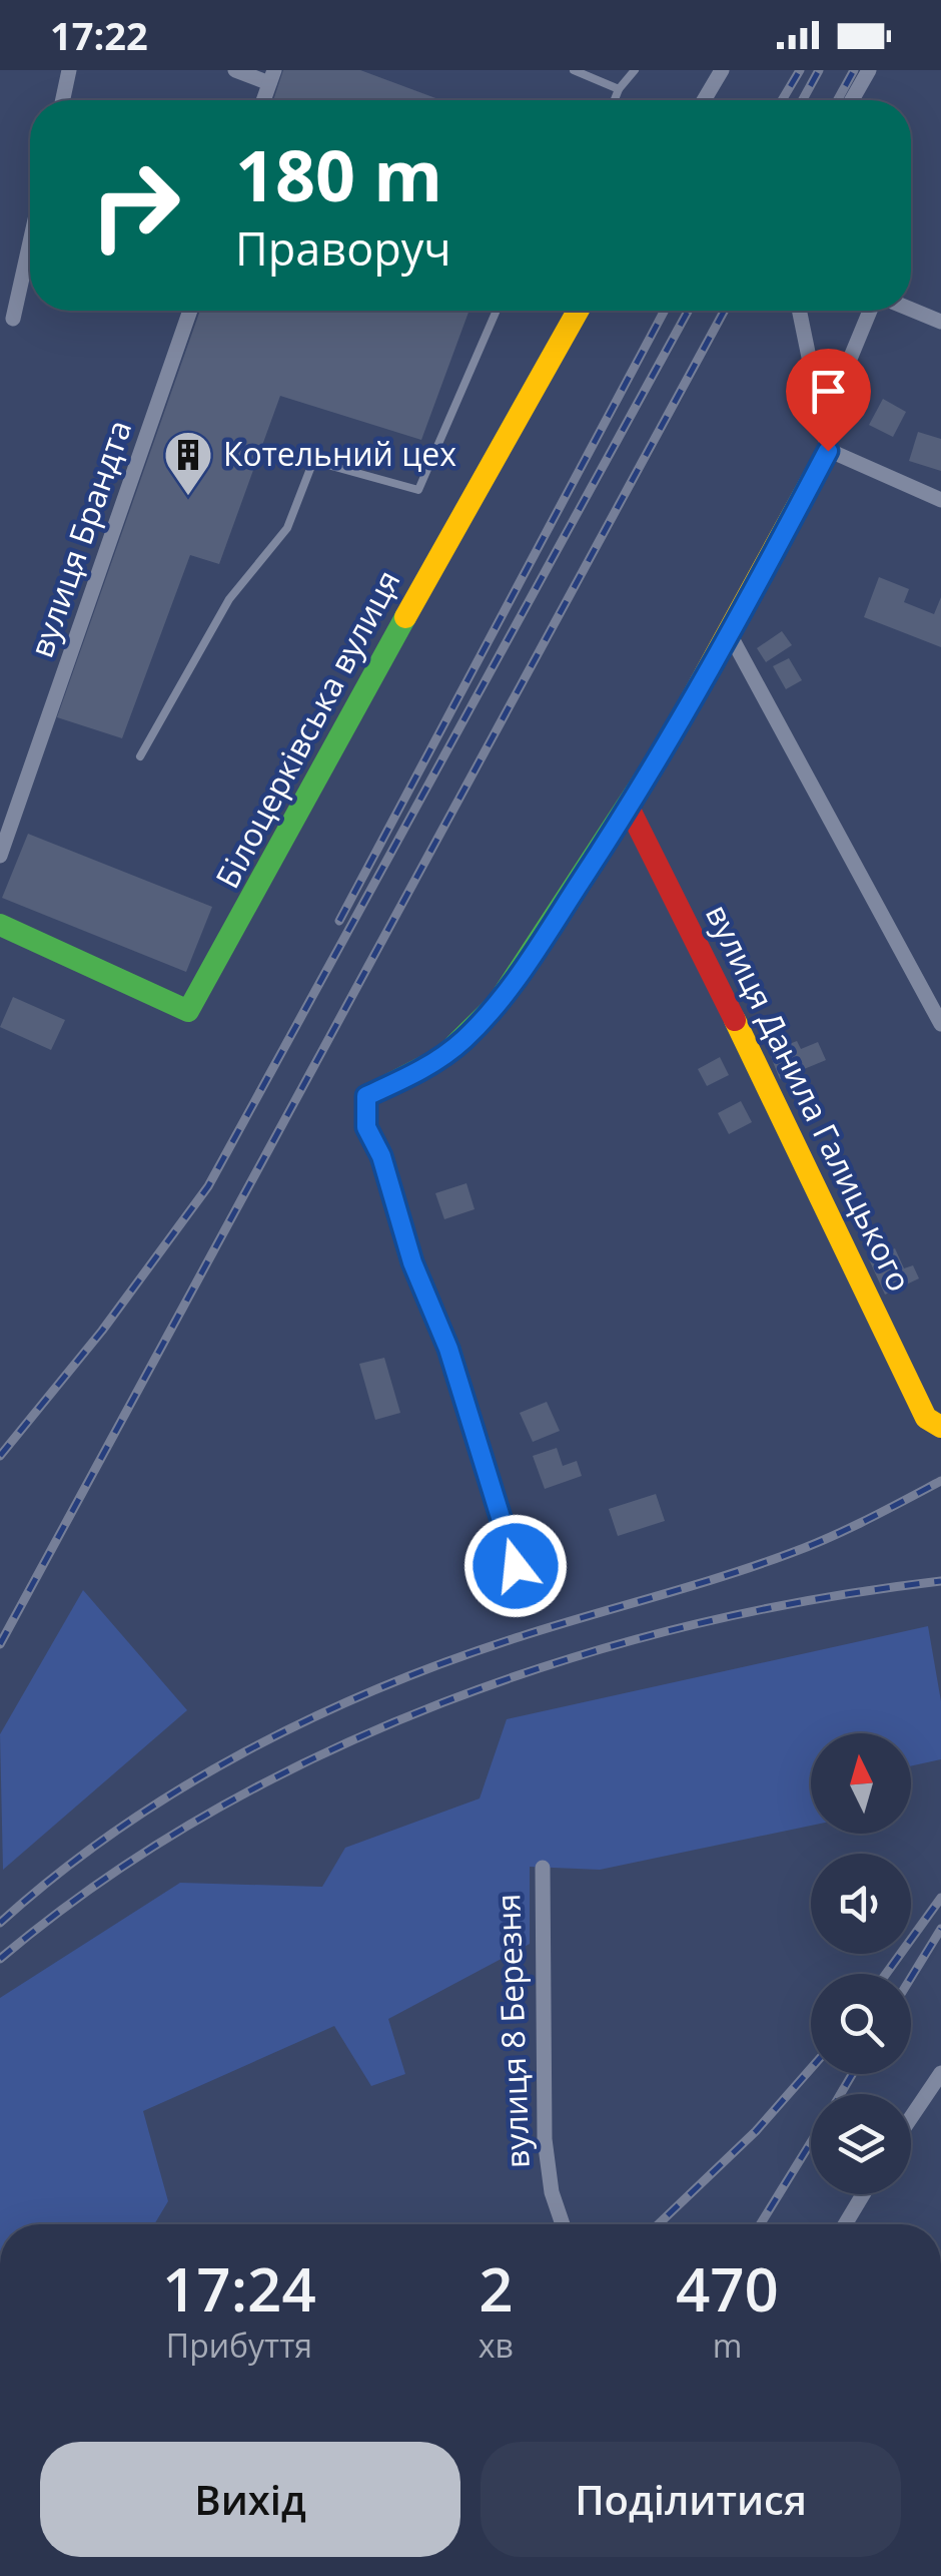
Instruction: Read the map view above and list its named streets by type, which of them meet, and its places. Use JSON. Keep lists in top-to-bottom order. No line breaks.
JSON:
{"streets":{"street":["вулиця Брандта","Білоцерківська вулиця","вулиця Данила Галицького","вулиця 8 Березня"]},"places":{"building":["Котельний цех"]},"north":"top","page":{"status":"17:22","turn":["180 m","Праворуч"],"eta":["17:24","Прибуття","2","хв","470","m"],"buttons":["Вихід","Поділитися"]}}
